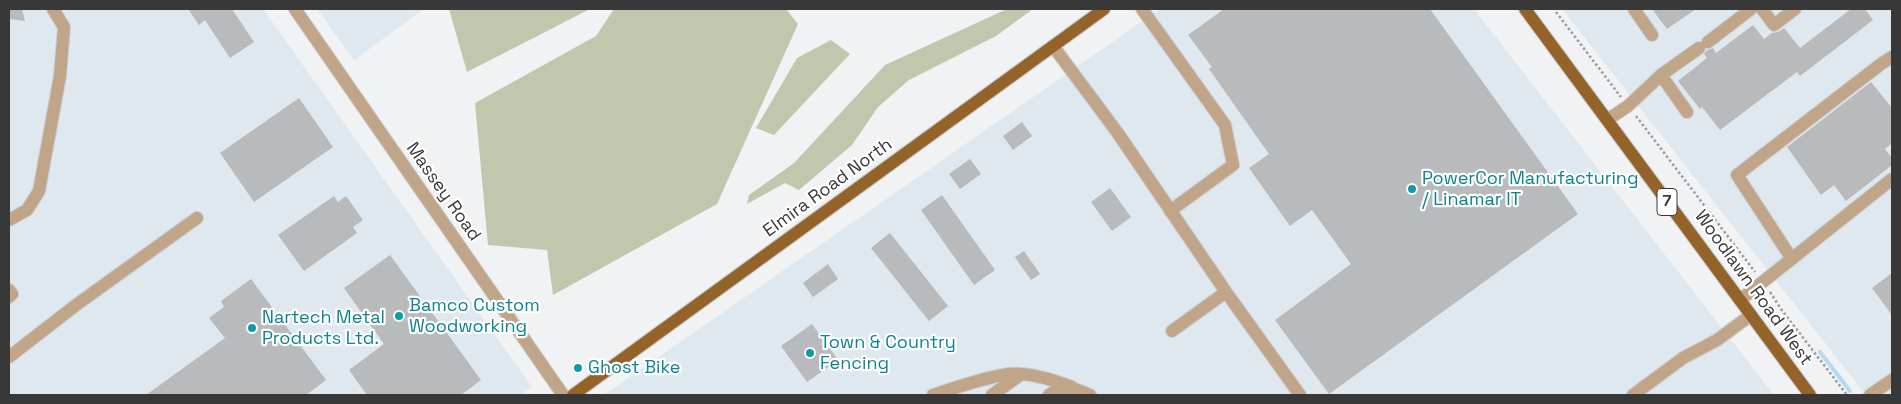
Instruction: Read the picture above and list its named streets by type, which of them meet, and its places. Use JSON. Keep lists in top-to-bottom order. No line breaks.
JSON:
{"streets":{"main road":["Elmira Road North","7","Woodlawn Road West"],"street":["Massey Road"]},"places":["PowerCor Manufacturing / Linamar IT","Bamco Custom Woodworking","Nartech Metal Products Ltd.","Town & Country Fencing","Ghost Bike"]}
